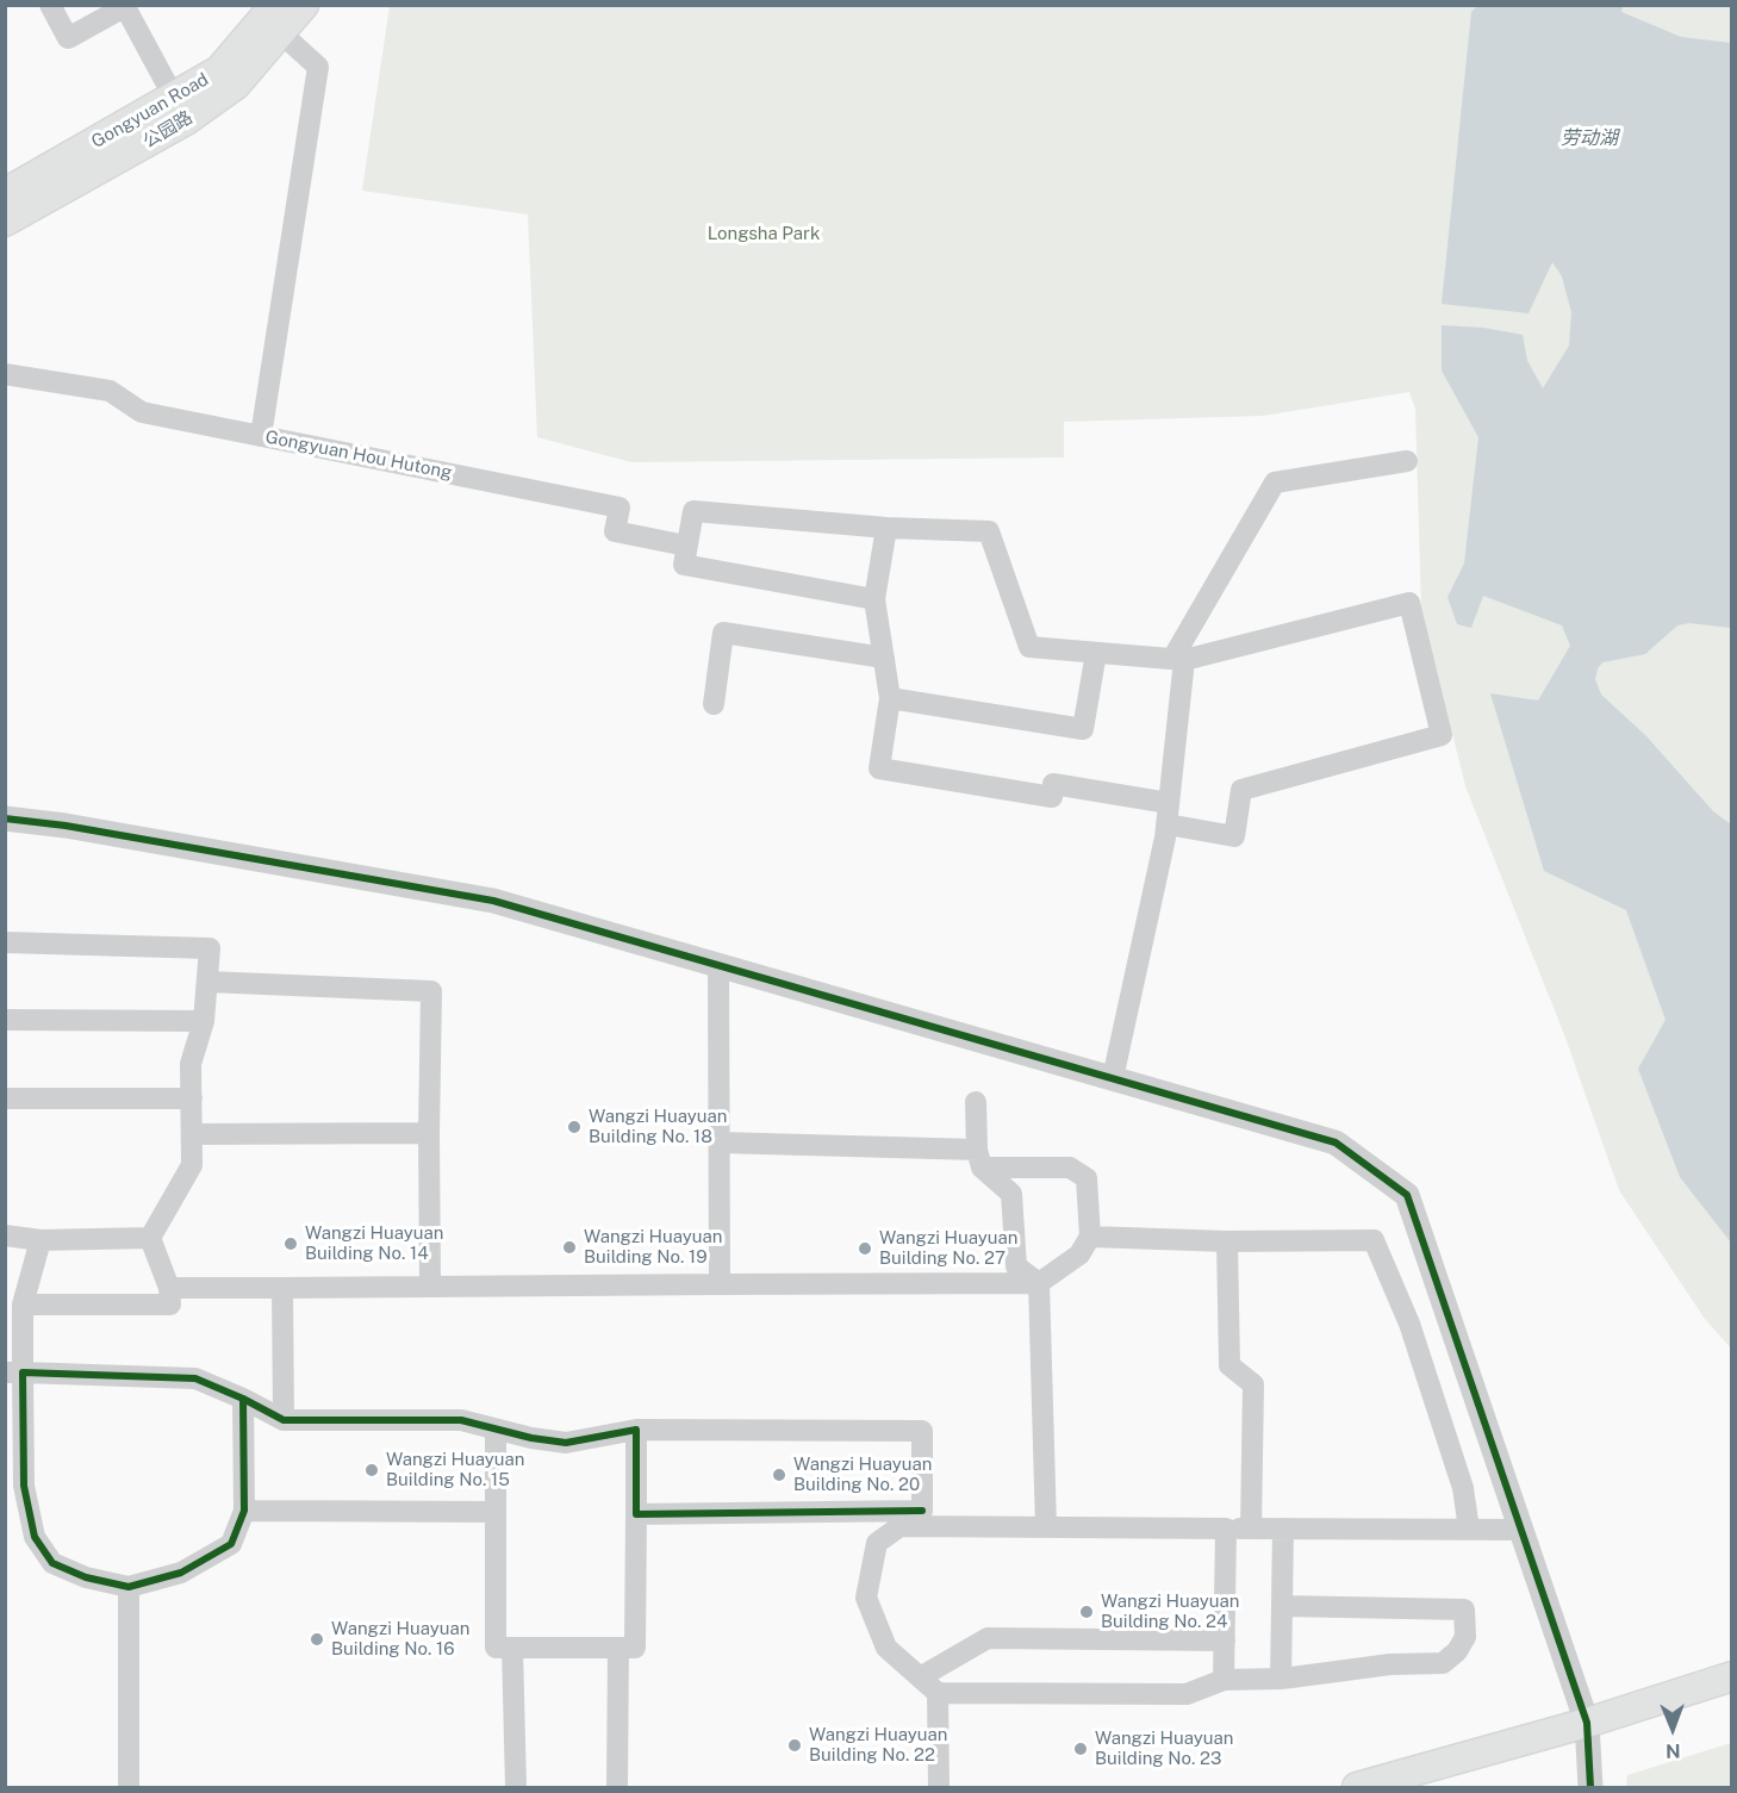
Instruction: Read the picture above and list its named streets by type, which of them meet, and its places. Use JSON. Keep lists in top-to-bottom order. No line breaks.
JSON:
{"streets":{"main road":["Gongyuan Road","公园路"],"street":["Gongyuan Hou Hutong"]},"crossings":[["Gongyuan Road","公园路"]],"water":["劳动湖"],"parks":["Longsha Park"],"places":["Wangzi Huayuan Building No. 18","Wangzi Huayuan Building No. 14","Wangzi Huayuan Building No. 19","Wangzi Huayuan Building No. 27","Wangzi Huayuan Building No. 15","Wangzi Huayuan Building No. 20","Wangzi Huayuan Building No. 24","Wangzi Huayuan Building No. 16","Wangzi Huayuan Building No. 22","Wangzi Huayuan Building No. 23"],"north":"bottom"}
